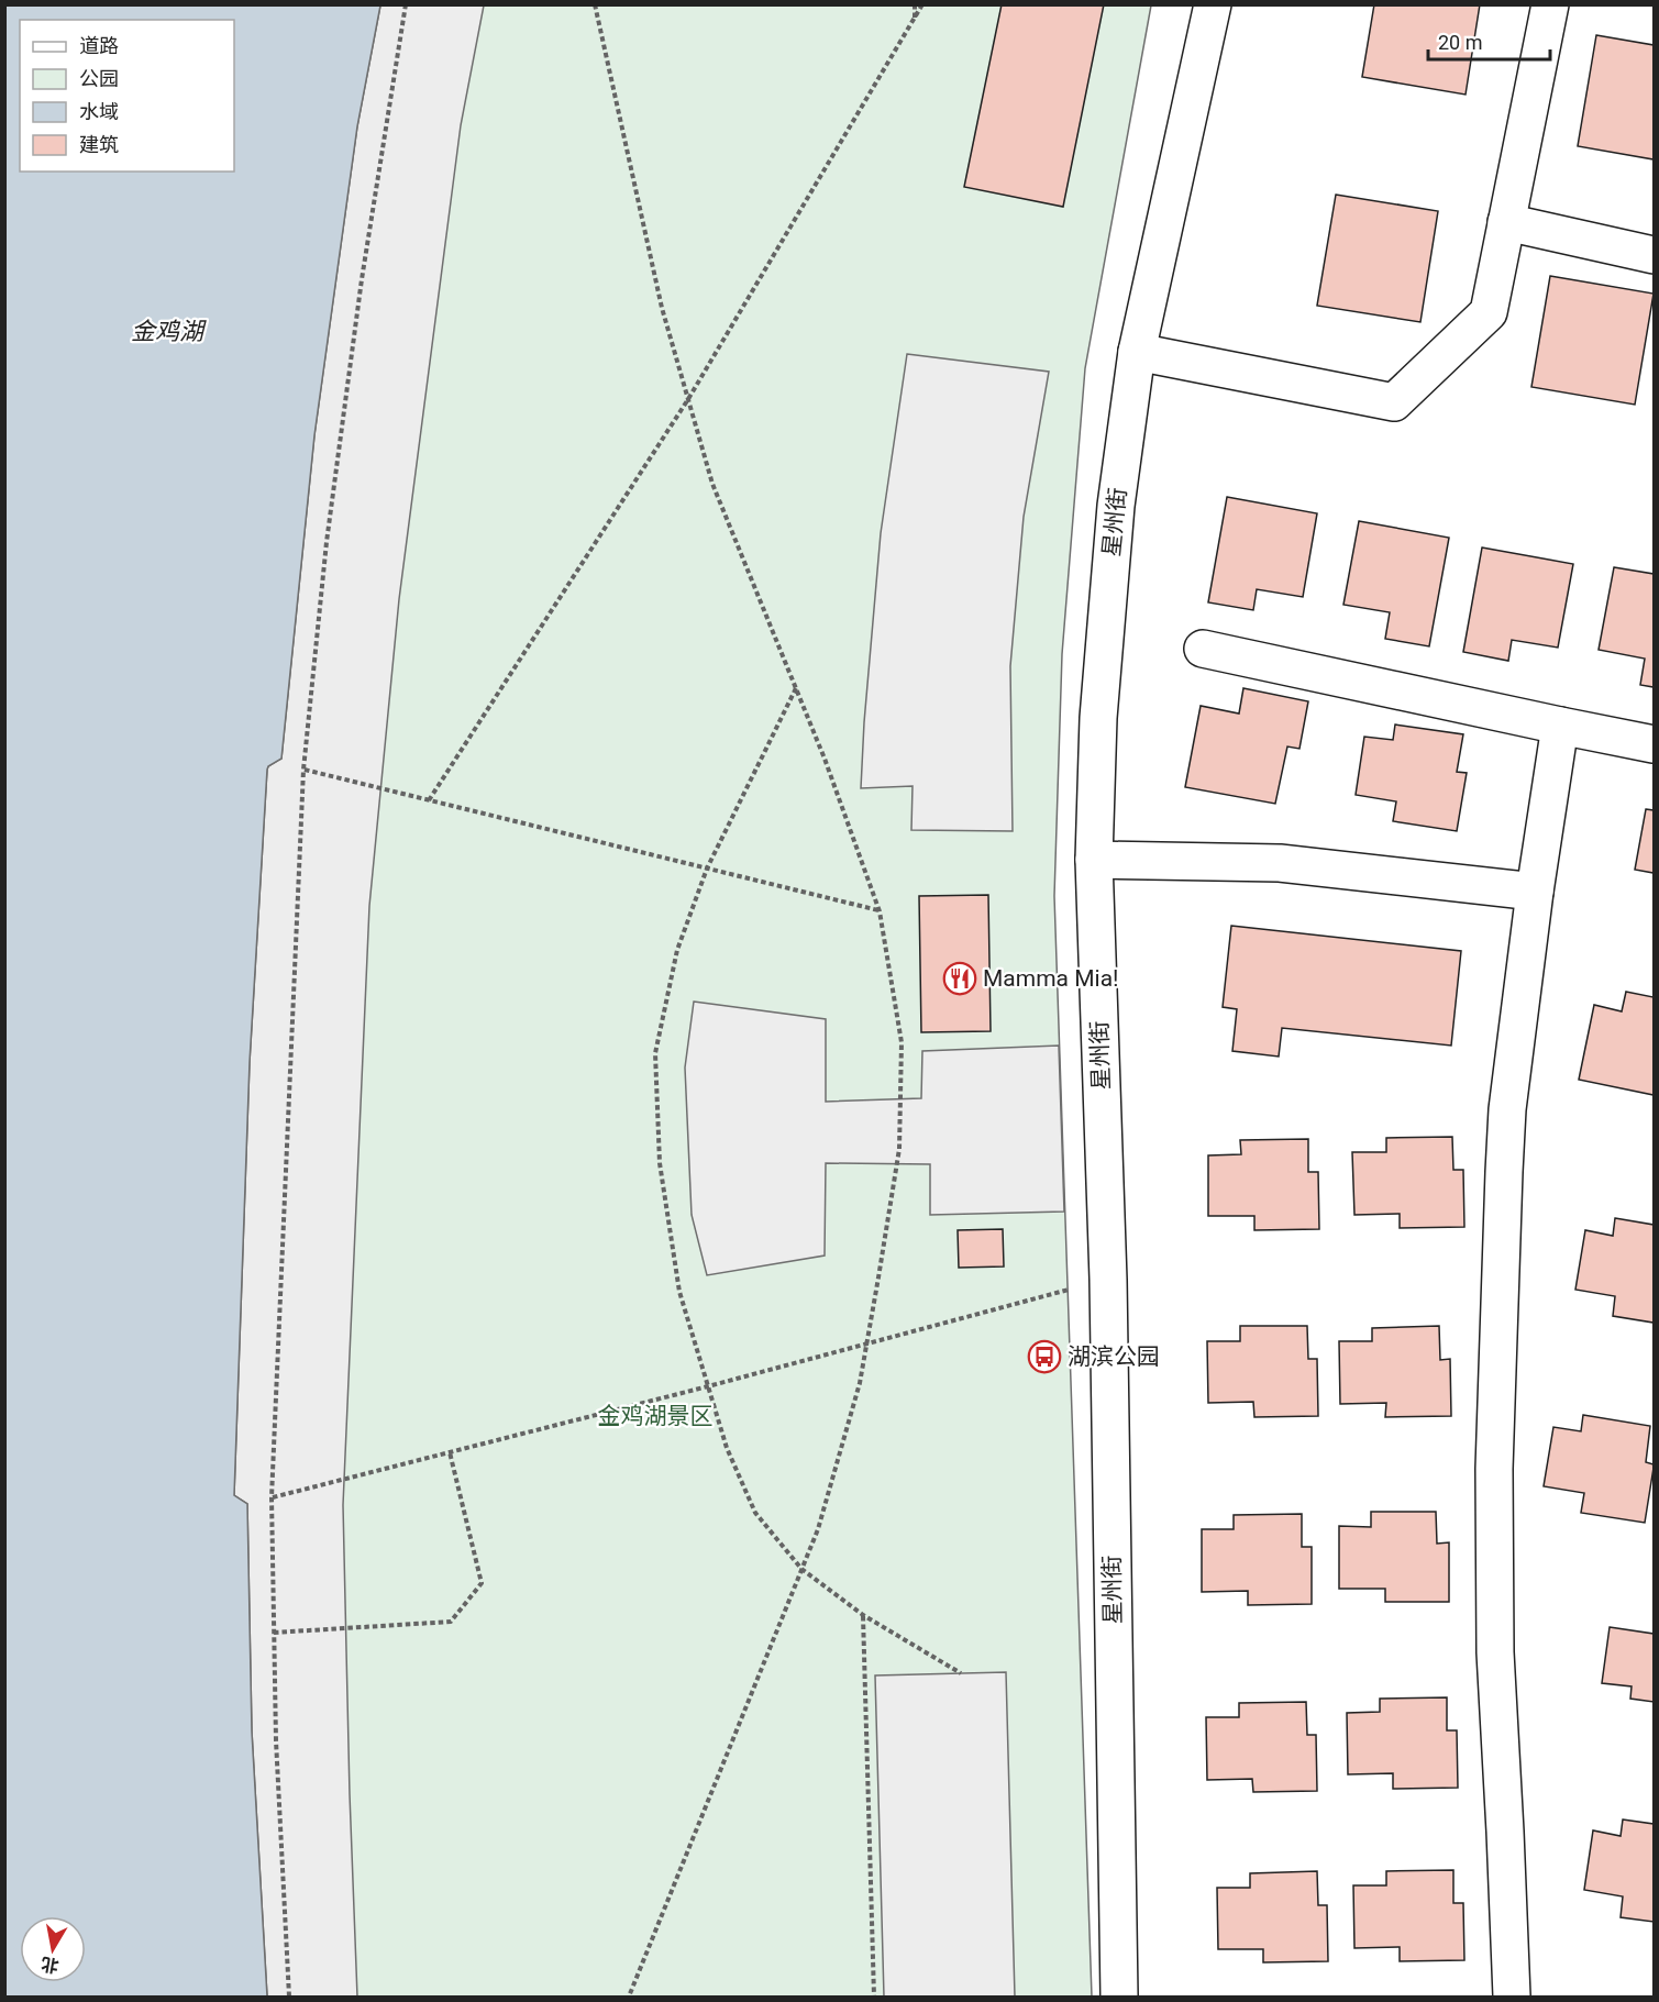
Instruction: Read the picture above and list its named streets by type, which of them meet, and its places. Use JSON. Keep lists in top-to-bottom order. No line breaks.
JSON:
{"streets":{"street":["星州街"]},"water":["金鸡湖"],"parks":["金鸡湖景区"],"places":{"restaurant":["Mamma Mia!"],"bus stop":["湖滨公园"]},"legend":["道路","公园","水域","建筑"],"scale_bar":"20 m","north":"bottom"}
